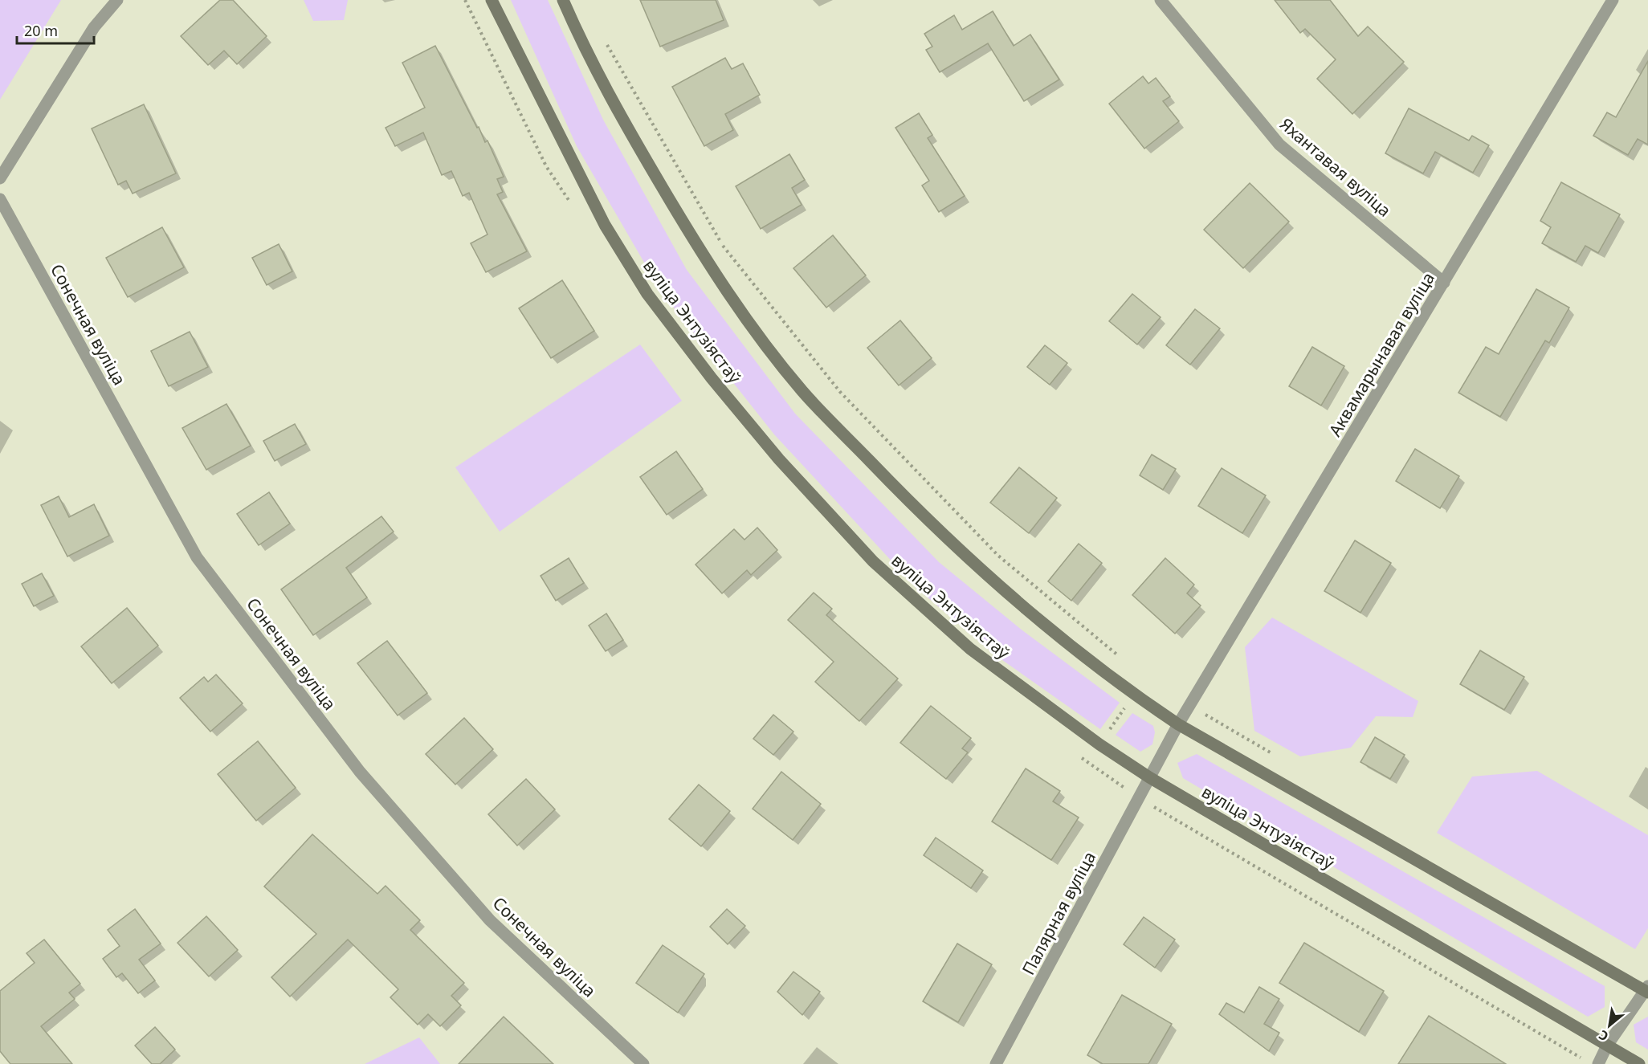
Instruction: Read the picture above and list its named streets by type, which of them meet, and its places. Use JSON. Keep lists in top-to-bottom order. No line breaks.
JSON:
{"streets":{"street":["Яхантавая вуліца","вуліца Энтузіястаў","Сонечная вуліца","Аквамарынавая вуліца","Палярная вуліца"]},"crossings":[["Яхантавая вуліца","Аквамарынавая вуліца"],["вуліца Энтузіястаў","Аквамарынавая вуліца"],["вуліца Энтузіястаў","Палярная вуліца"],["Аквамарынавая вуліца","Палярная вуліца"]],"scale_bar":"20 m","north":"bottom left"}
